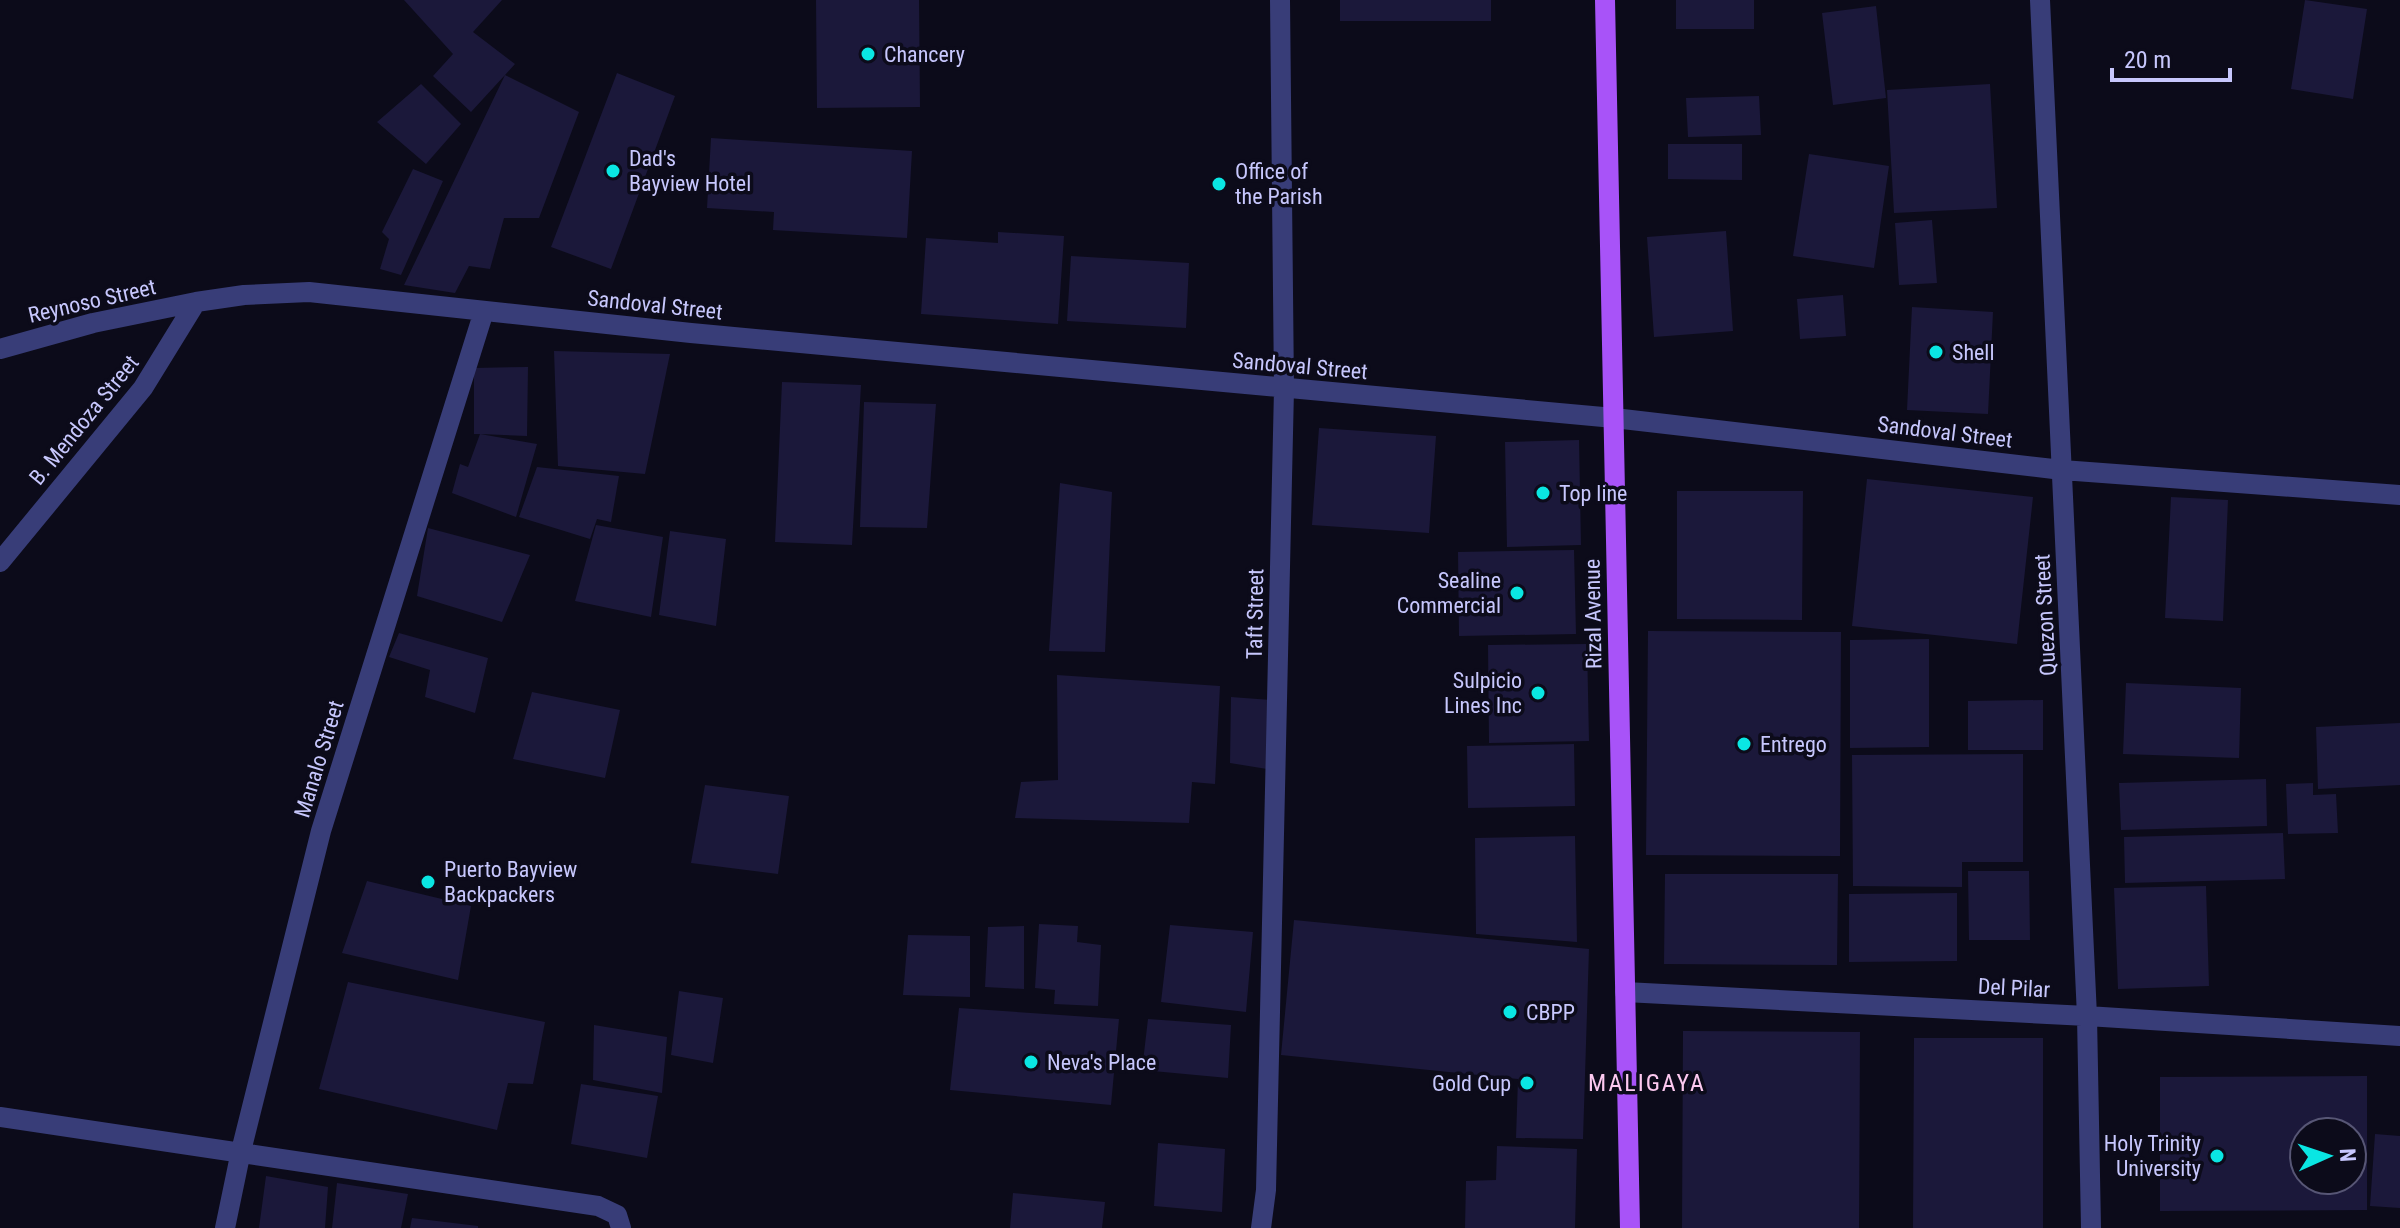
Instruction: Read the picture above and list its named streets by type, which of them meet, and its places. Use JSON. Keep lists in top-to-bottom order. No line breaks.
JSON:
{"streets":{"main road":["Rizal Avenue"],"street":["Reynoso Street","Sandoval Street","B. Mendoza Street","Taft Street","Quezon Street","Manalo Street","Del Pilar"]},"crossings":[["Reynoso Street","Sandoval Street"],["Reynoso Street","B. Mendoza Street"],["Sandoval Street","B. Mendoza Street"],["Sandoval Street","Taft Street"],["Sandoval Street","Rizal Avenue"],["Sandoval Street","Quezon Street"],["Sandoval Street","Manalo Street"],["Rizal Avenue","Del Pilar"],["Quezon Street","Del Pilar"]],"districts":["MALIGAYA"],"places":["Chancery","Dad's Bayview Hotel","Office of the Parish","Shell","Top line","Sealine Commercial","Sulpicio Lines Inc","Entrego","Puerto Bayview Backpackers","CBPP","Neva's Place","Gold Cup","Holy Trinity University"],"scale_bar":"20 m","north":"right"}
